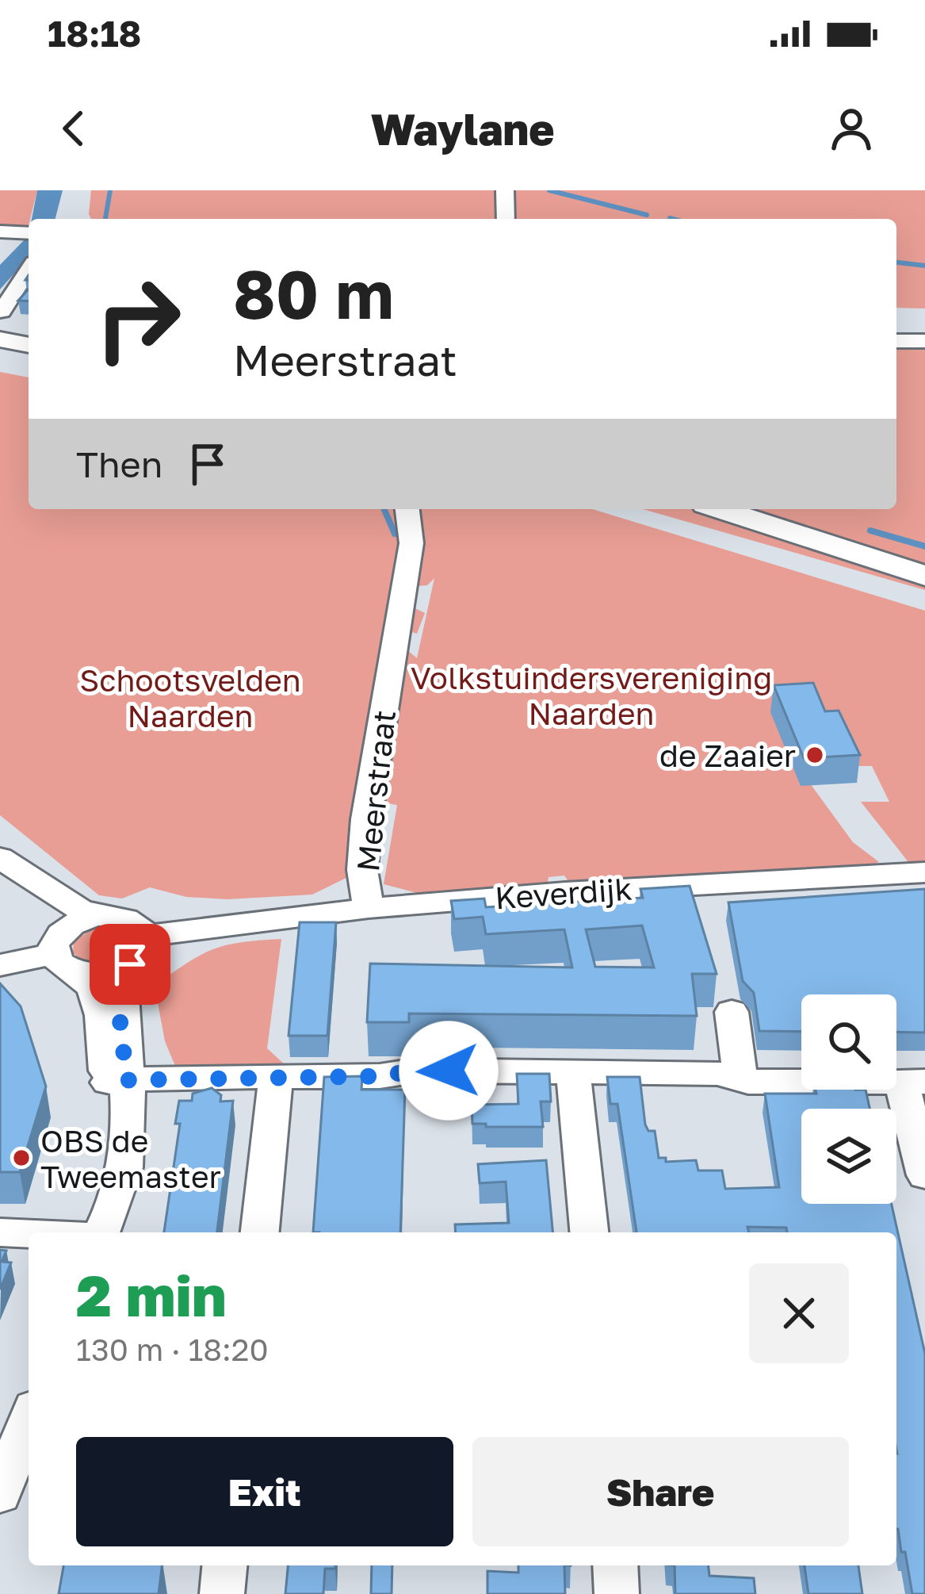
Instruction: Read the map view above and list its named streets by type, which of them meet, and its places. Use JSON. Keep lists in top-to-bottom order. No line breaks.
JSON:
{"streets":{"street":["Meerstraat","Keverdijk"]},"crossings":[["Meerstraat","Keverdijk"]],"parks":["Volkstuindersvereniging Naarden","Schootsvelden Naarden"],"places":["de Zaaier","OBS de Tweemaster"],"page":{"status":"18:18","header":"Waylane","turn":["80 m","Meerstraat"],"then":"Then","heading":["2 min","130 m · 18:20"],"buttons":["Exit","Share"]}}
